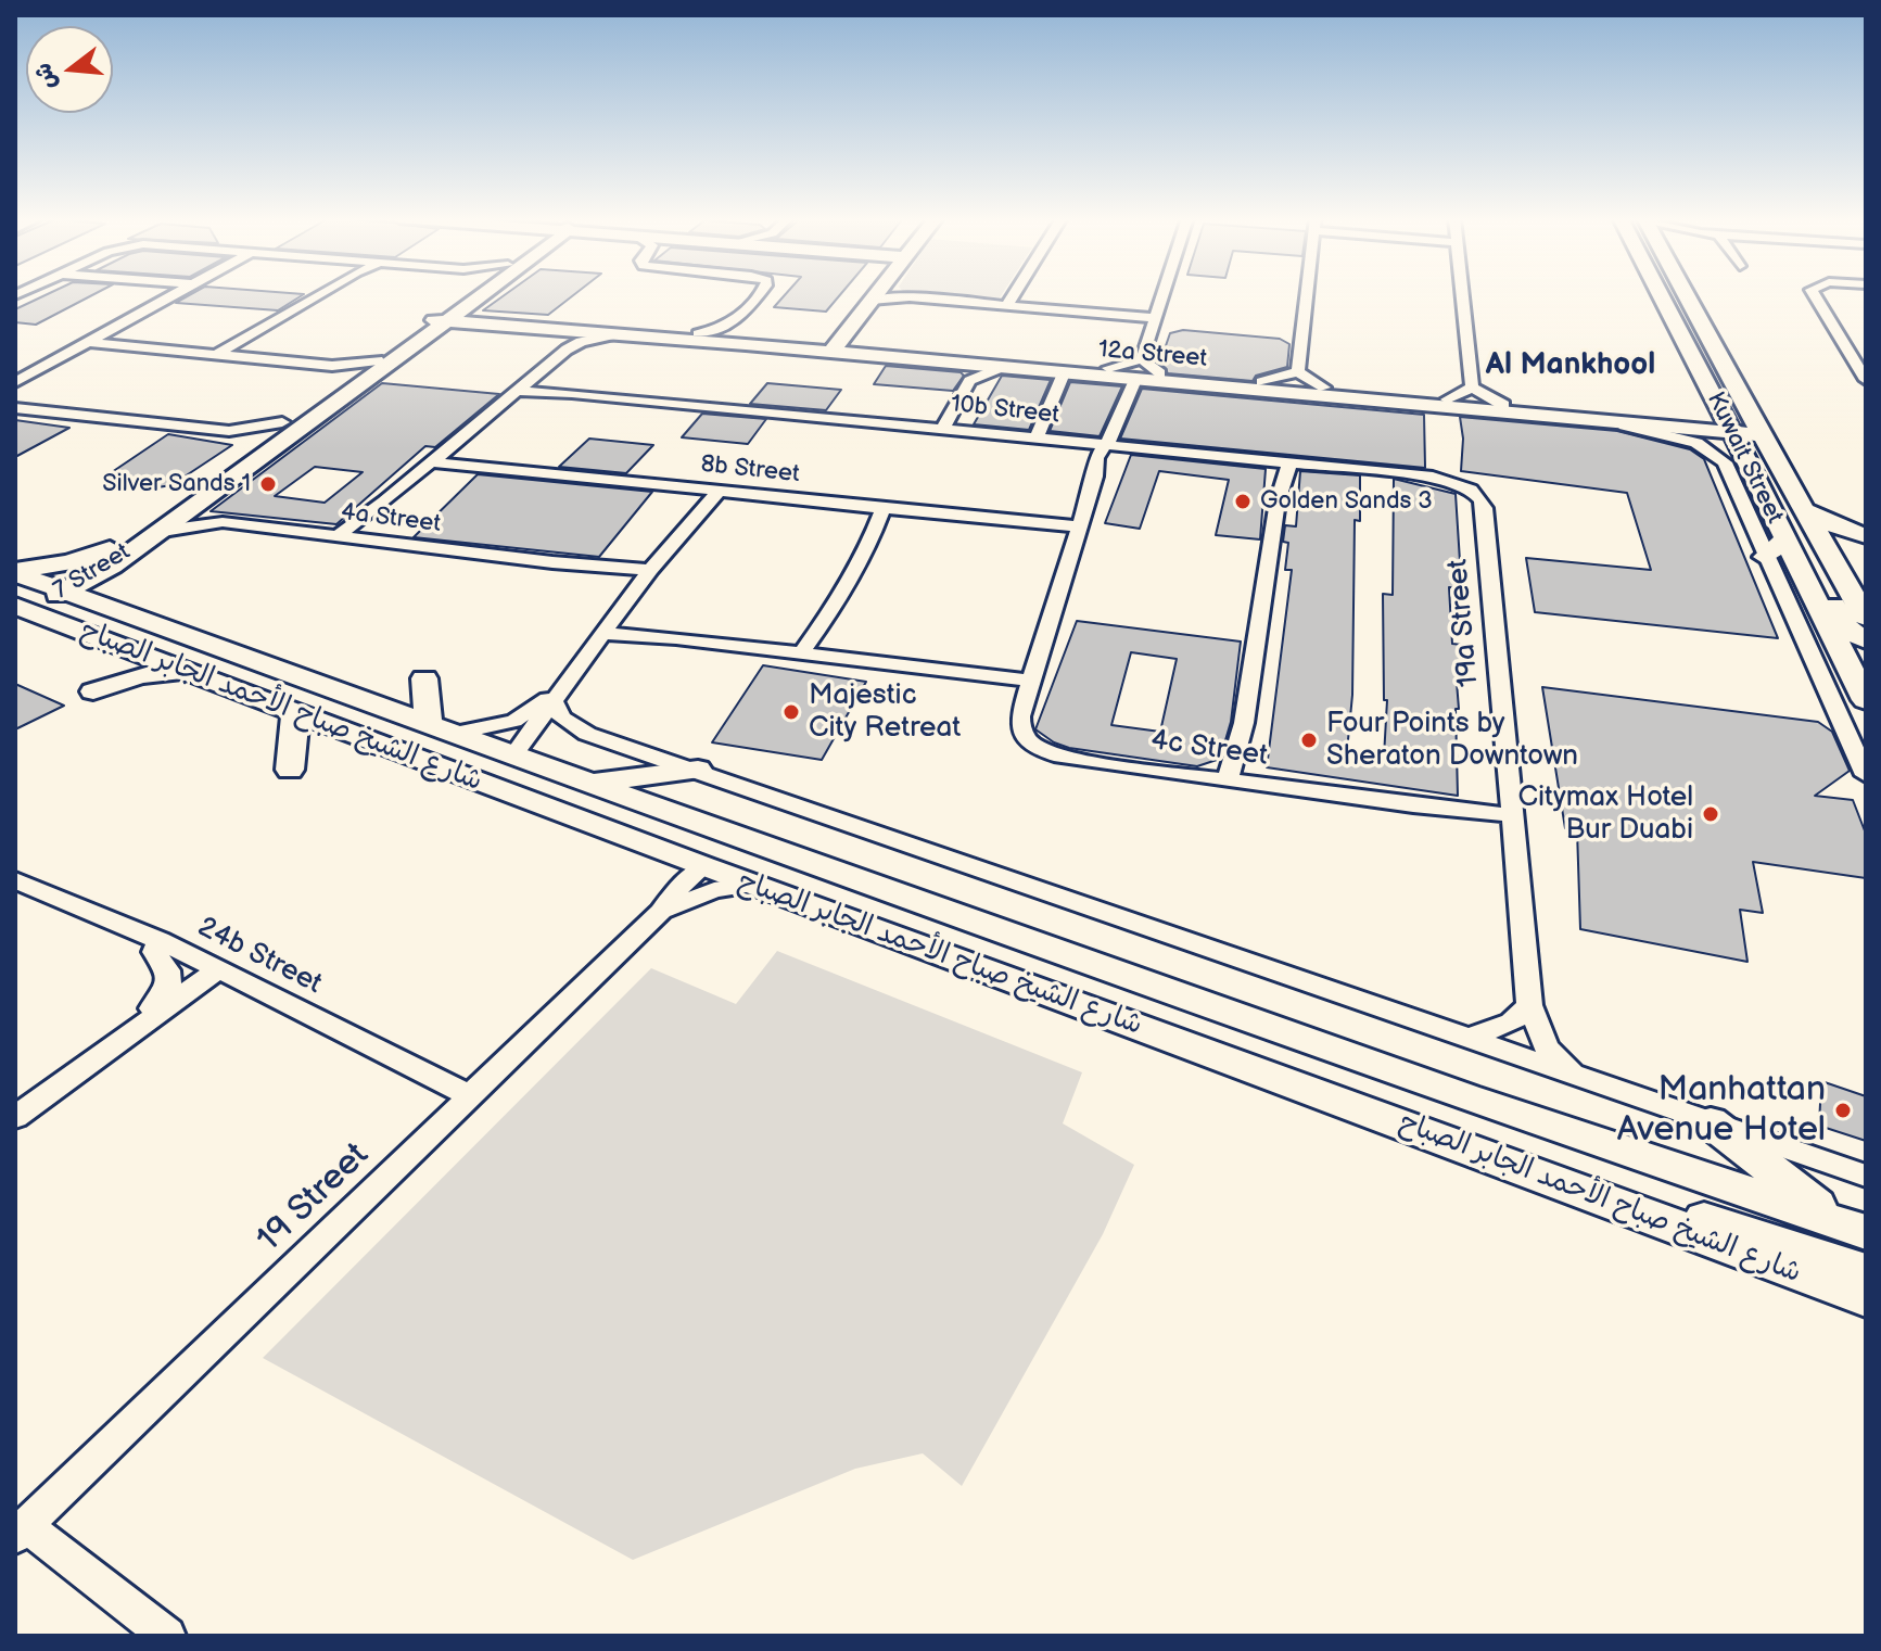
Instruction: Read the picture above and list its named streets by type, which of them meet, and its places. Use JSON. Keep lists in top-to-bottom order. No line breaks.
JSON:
{"streets":{"street":["12a Street","10b Street","Kuwait Street","8b Street","4a Street","7 Street","19a Street","شارع الشيخ صباح الأحمد الجابر الصباح","4c Street","24b Street","19 Street"]},"crossings":[["12a Street","Kuwait Street"],["12a Street","7 Street"],["10b Street","19a Street"],["4a Street","7 Street"],["7 Street","شارع الشيخ صباح الأحمد الجابر الصباح"],["19a Street","4c Street"],["شارع الشيخ صباح الأحمد الجابر الصباح","19 Street"],["24b Street","19 Street"]],"districts":["Al Mankhool"],"places":["Silver Sands 1","Golden Sands 3","Majestic City Retreat","Four Points by Sheraton Downtown","Citymax Hotel Bur Duabi","Manhattan Avenue Hotel"],"north":"left"}
